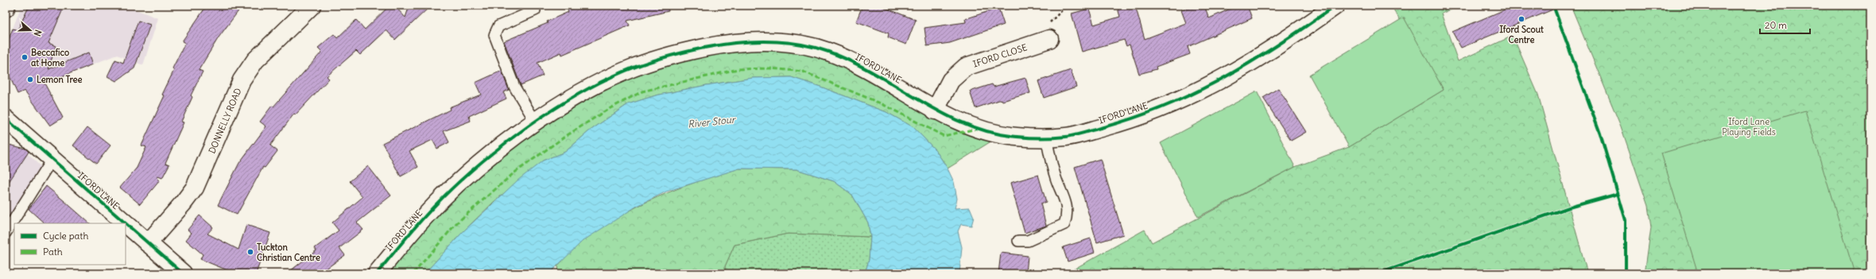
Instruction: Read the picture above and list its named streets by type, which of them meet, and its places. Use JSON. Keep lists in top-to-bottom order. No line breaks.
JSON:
{"streets":{"street":["IFORD CLOSE","IFORD LANE","DONNELLY ROAD"]},"crossings":[["IFORD CLOSE","IFORD LANE"],["IFORD LANE","DONNELLY ROAD"]],"water":["River Stour"],"parks":["Iford Lane Playing Fields"],"places":["Iford Scout Centre","Beccafico at Home","Lemon Tree","Tuckton Christian Centre"],"legend":["Cycle path","Path"],"scale_bar":"20 m","north":"right"}
